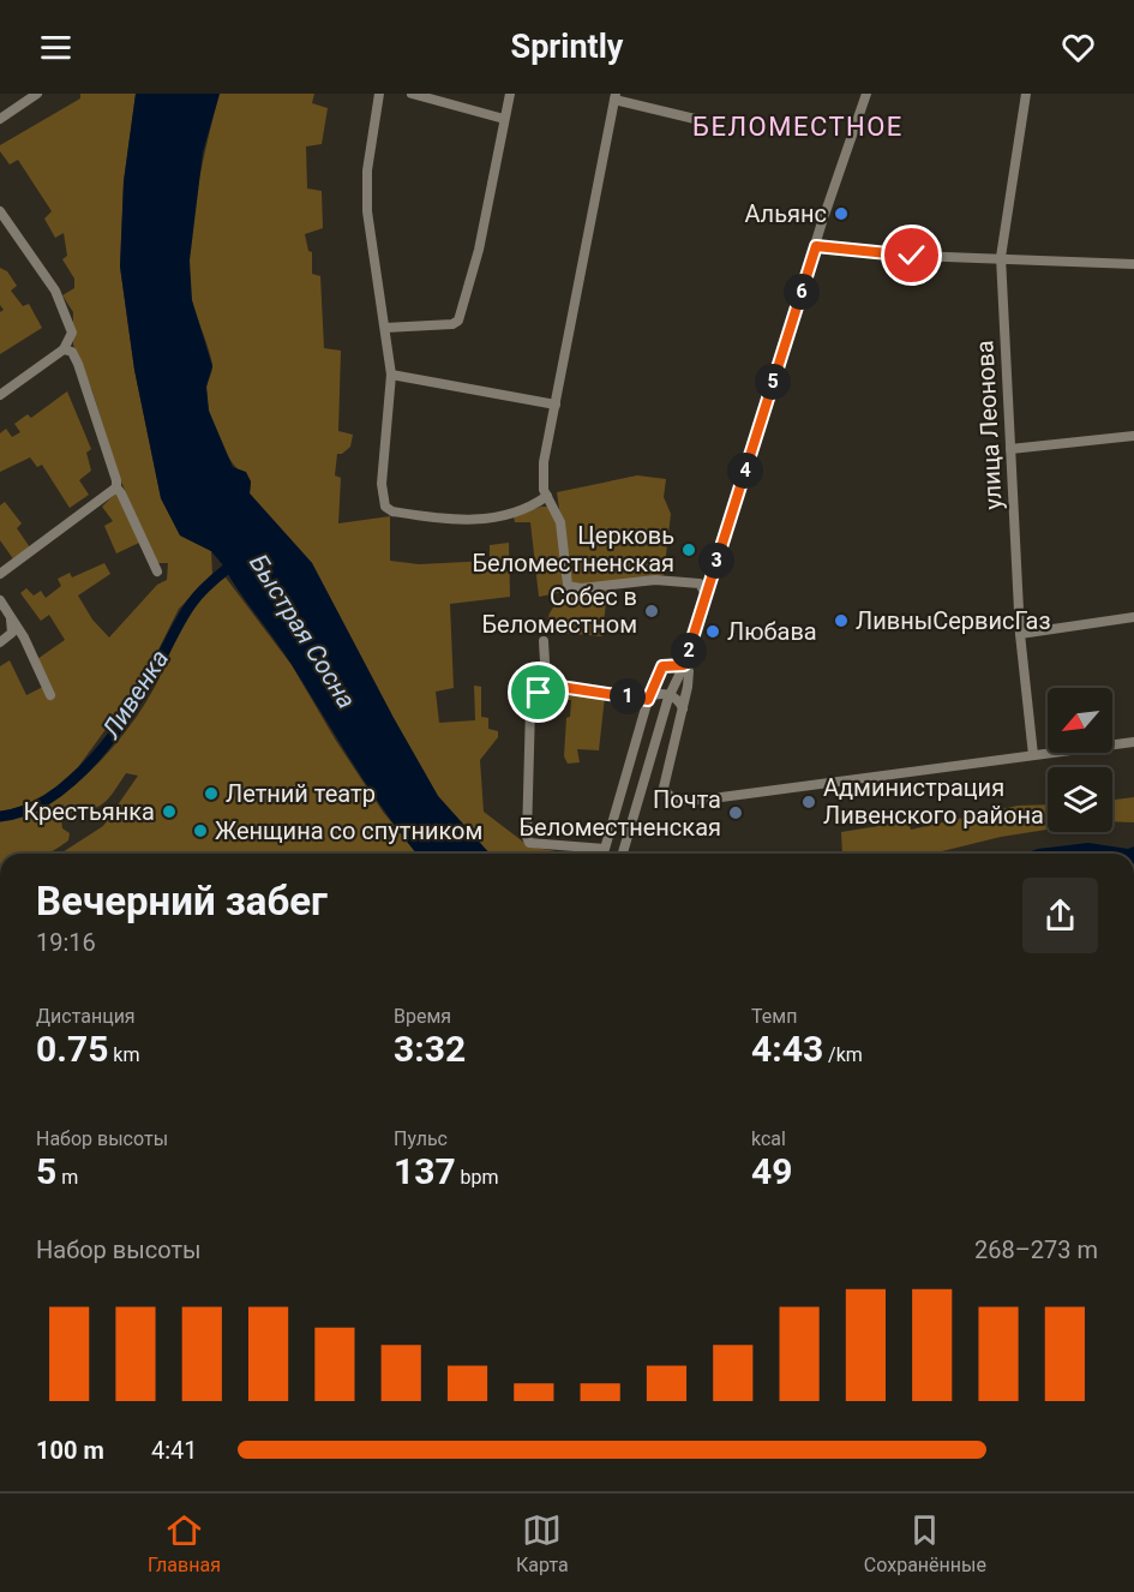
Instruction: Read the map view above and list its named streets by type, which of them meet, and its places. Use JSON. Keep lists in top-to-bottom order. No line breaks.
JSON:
{"streets":{"street":["улица Леонова"]},"districts":["БЕЛОМЕСТНОЕ"],"water":["Быстрая Сосна","Ливенка"],"places":["Альянс","Церковь Беломестненская","Собес в Беломестном","ЛивныСервисГаз","Любава","Летний театр","Администрация Ливенского района","Крестьянка","Почта Беломестненская","Женщина со спутником"],"north":"bottom left","page":{"header":"Sprintly","pins":["6","5","4","3","2","1"],"heading":["Вечерний забег","19:16"],"stats":[["Дистанция","0.75 km"],["Время","3:32"],["Темп","4:43 /km"],["Набор высоты","5 m"],["Пульс","137 bpm"],["kcal","49"]],"chart":["Набор высоты","268–273 m"],"list":[{"name":"100 m","note":"4:41"}],"tabs":["Главная","Карта","Сохранённые"]}}
